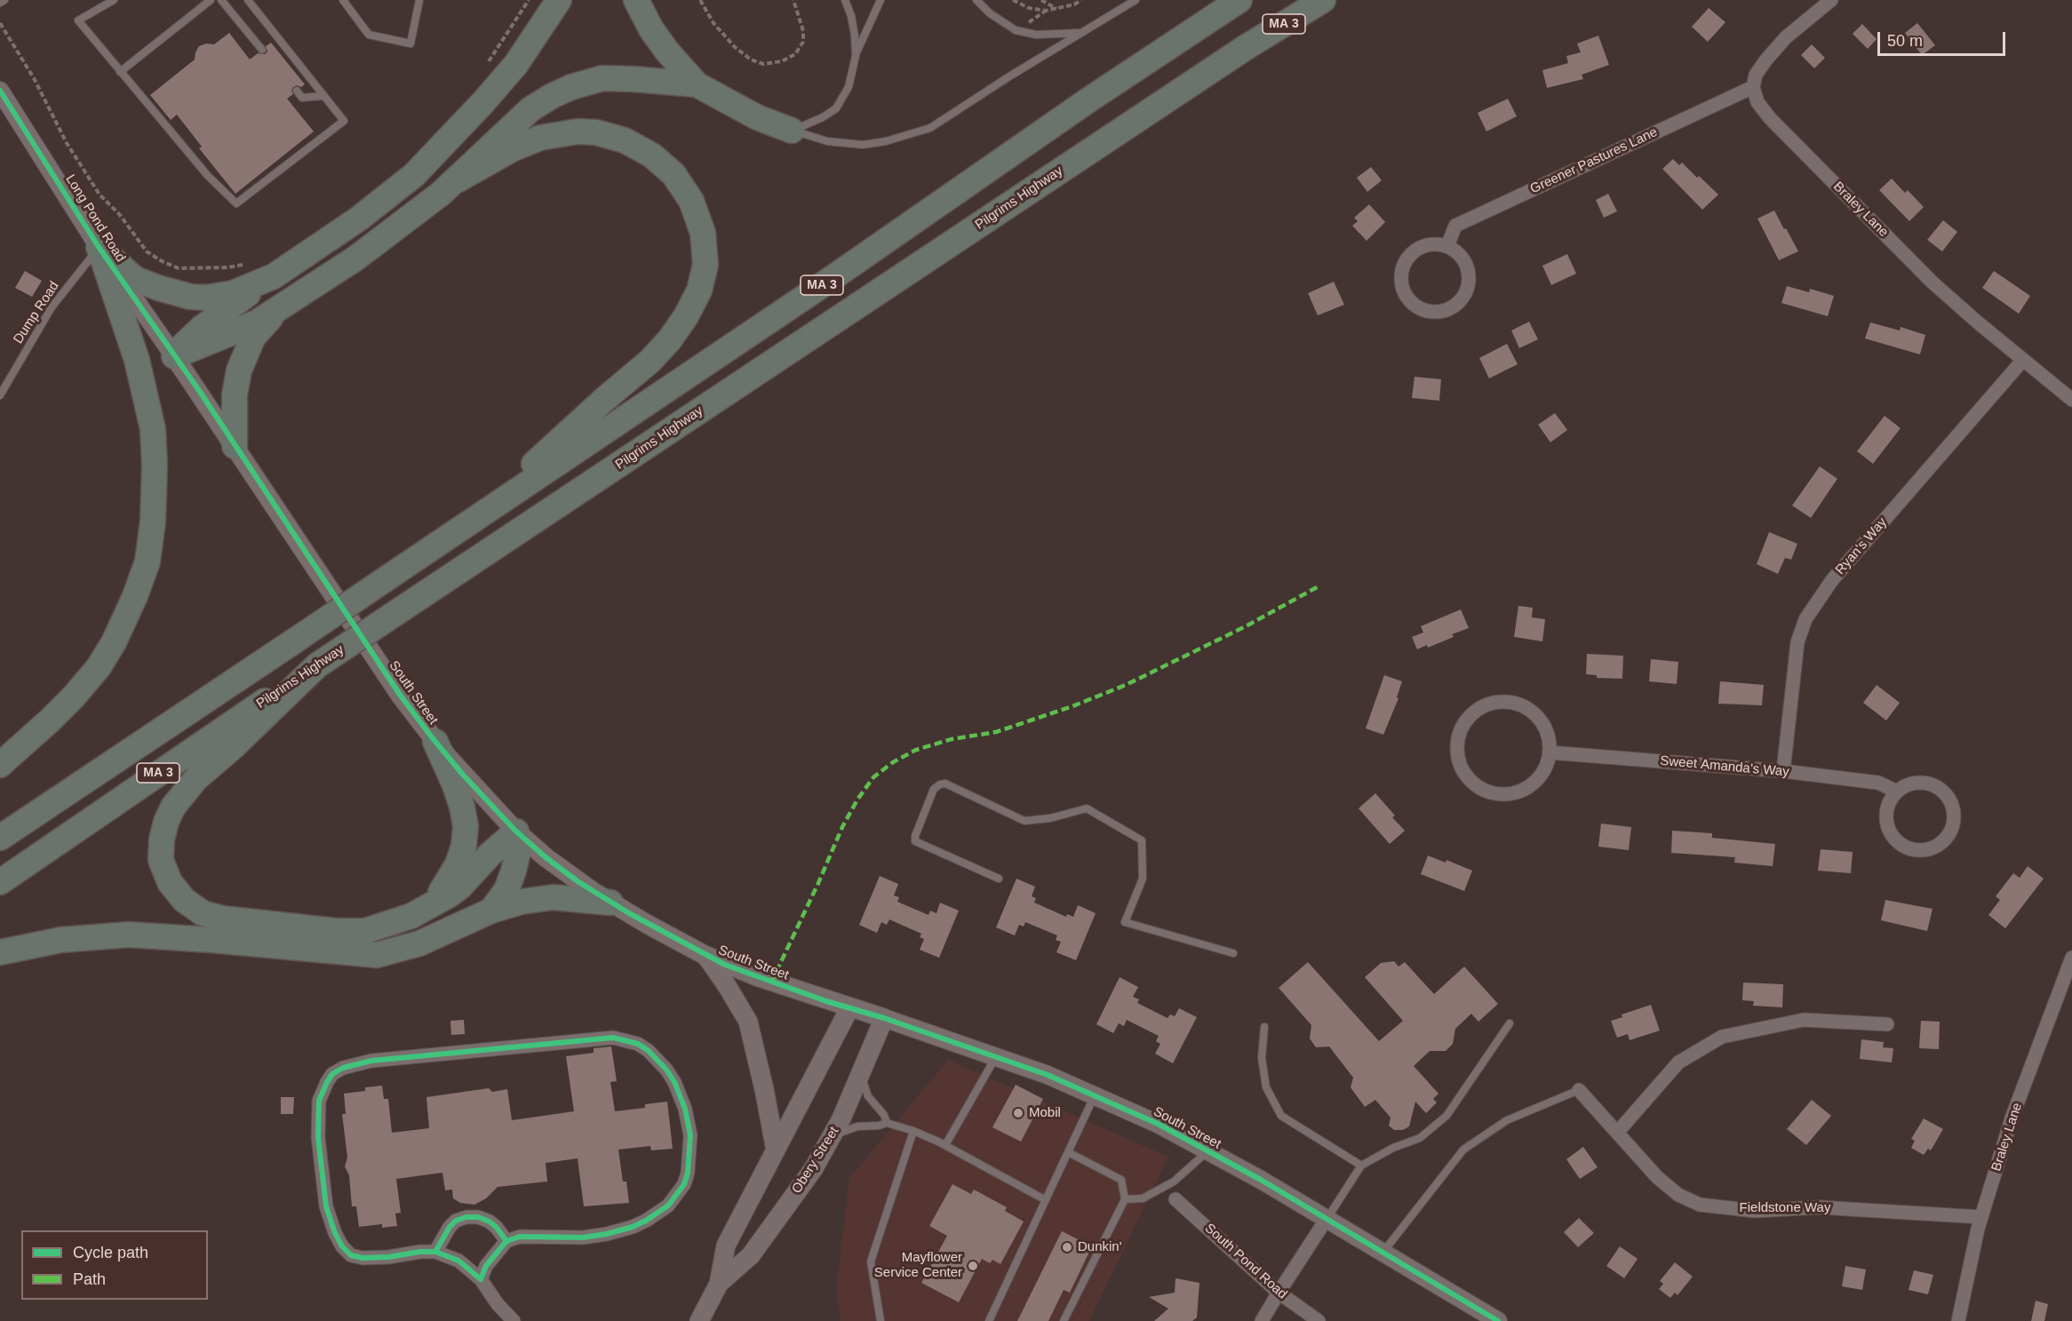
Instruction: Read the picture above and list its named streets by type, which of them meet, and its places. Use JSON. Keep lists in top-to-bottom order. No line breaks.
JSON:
{"streets":{"highway":["MA 3","Pilgrims Highway"],"main road":["South Street","Obery Street"],"street":["Greener Pastures Lane","Braley Lane","Long Pond Road","Ryan's Way","Sweet Amanda's Way","Fieldstone Way","South Pond Road"],"lane":["Dump Road"]},"crossings":[["Greener Pastures Lane","Braley Lane"],["Braley Lane","Ryan's Way"],["Braley Lane","Fieldstone Way"],["Long Pond Road","Dump Road"],["Long Pond Road","South Street"],["Ryan's Way","Sweet Amanda's Way"],["South Street","Obery Street"],["South Street","Fieldstone Way"]],"places":["Mobil","Dunkin'","Mayflower Service Center"],"legend":["Cycle path","Path"],"scale_bar":"50 m"}
